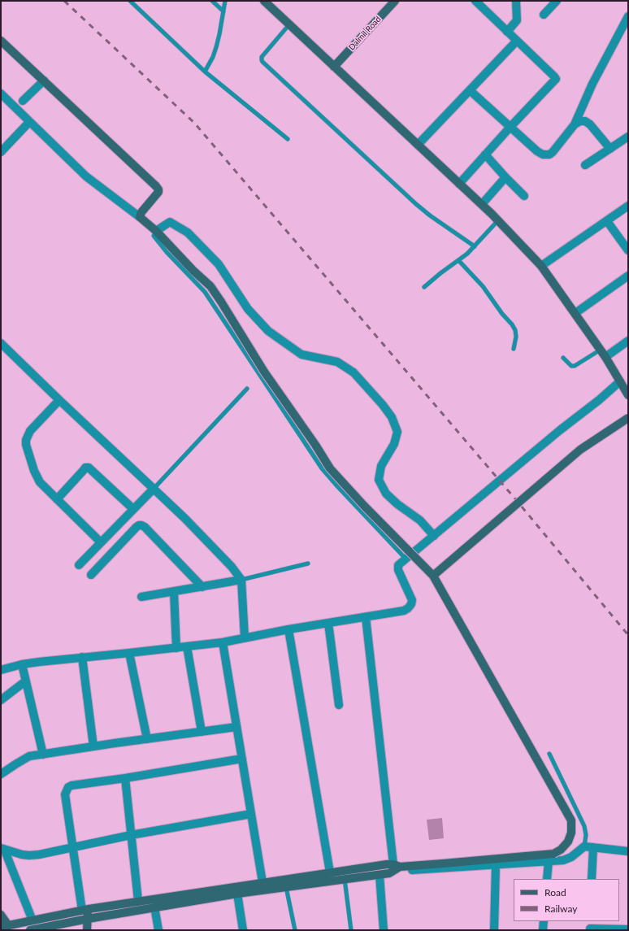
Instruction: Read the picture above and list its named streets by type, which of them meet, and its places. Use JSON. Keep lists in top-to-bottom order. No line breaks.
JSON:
{"streets":{"main road":["Dalmil Road"]},"legend":["Road","Railway"]}
